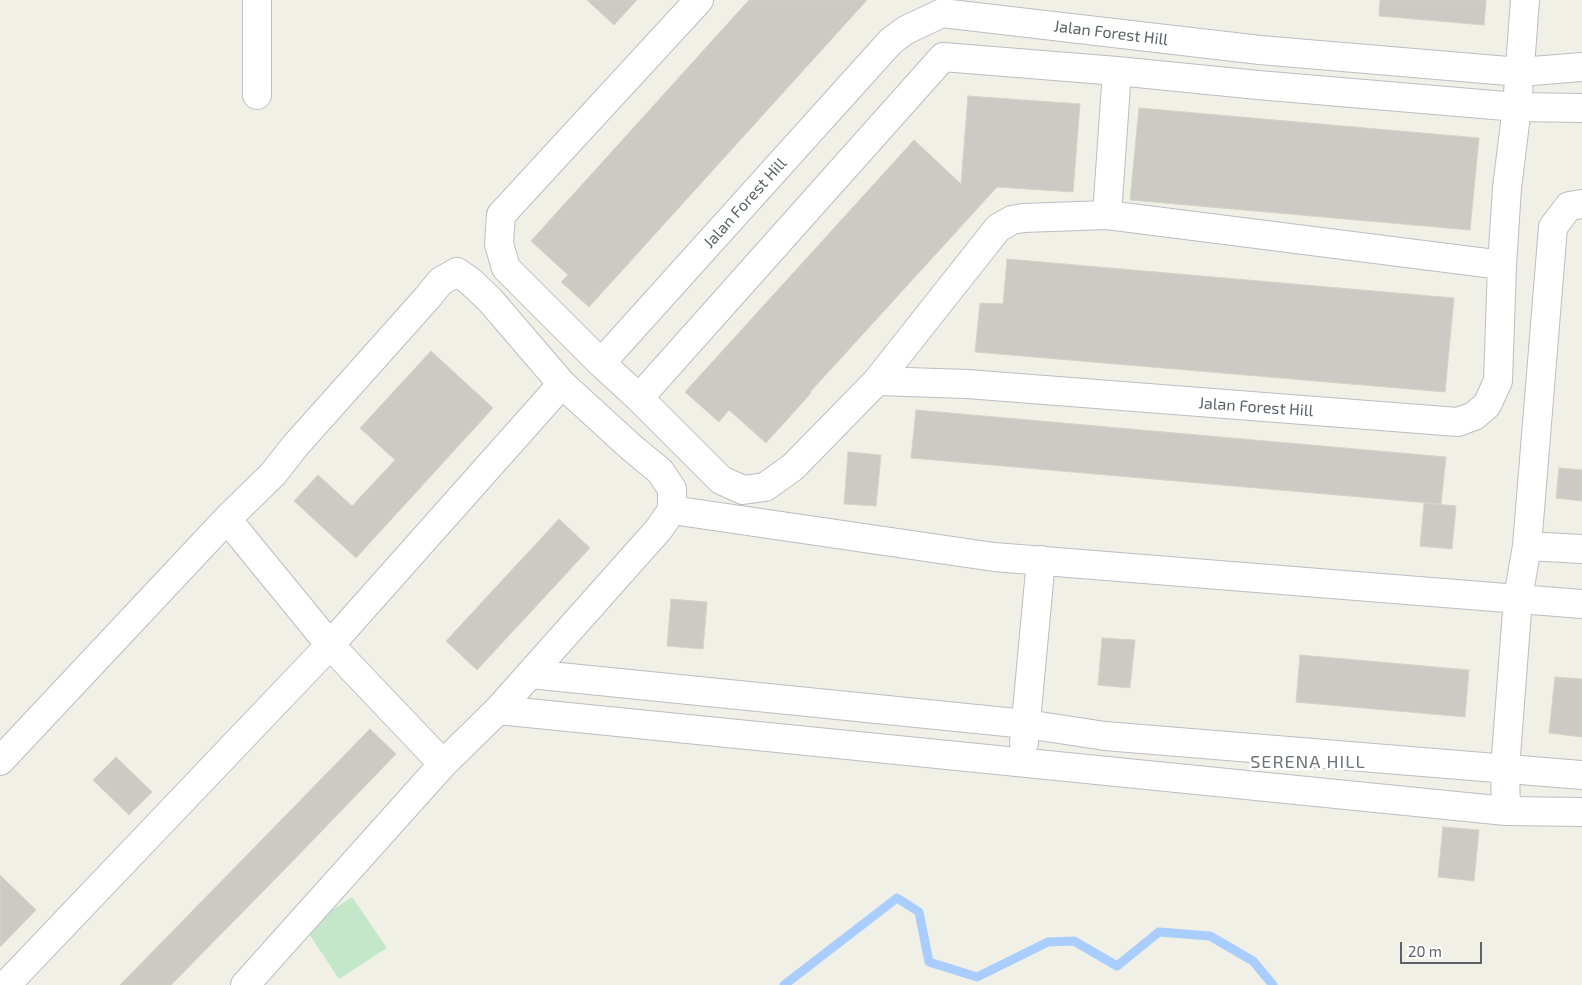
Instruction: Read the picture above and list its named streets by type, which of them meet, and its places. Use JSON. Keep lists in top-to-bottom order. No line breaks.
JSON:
{"streets":{"street":["Jalan Forest Hill"]},"districts":["SERENA HILL"],"scale_bar":"20 m"}
